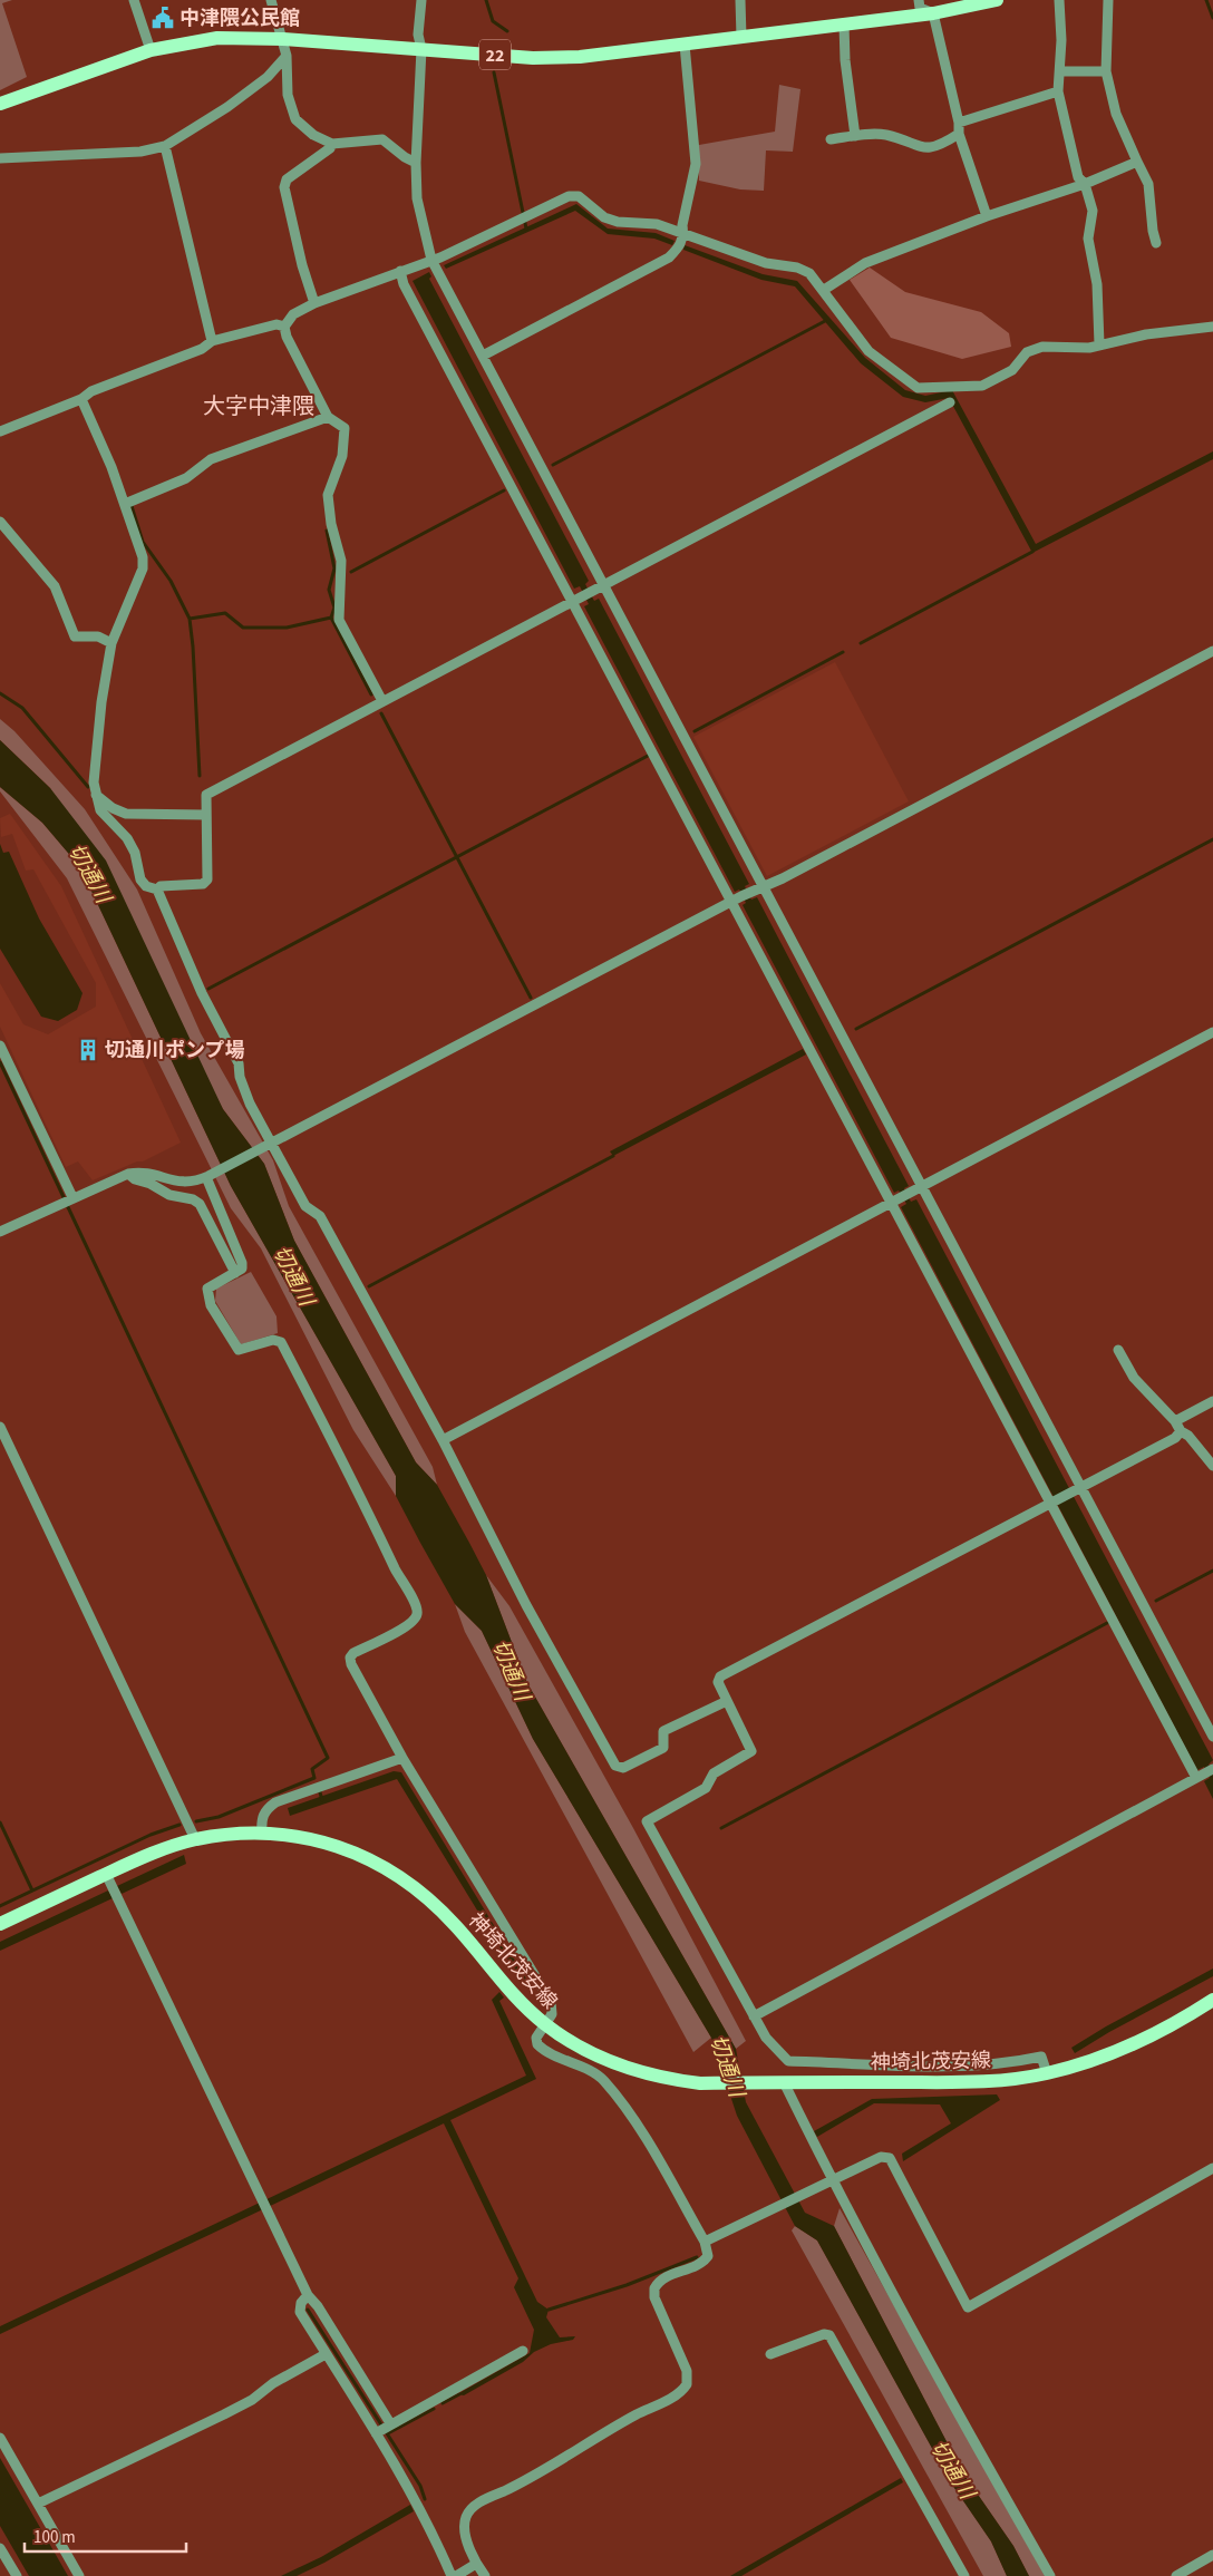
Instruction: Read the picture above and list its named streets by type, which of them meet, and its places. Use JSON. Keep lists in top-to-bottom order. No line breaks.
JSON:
{"streets":{"main road":["22","神埼北茂安線"]},"districts":["大字中津隈"],"water":["切通川"],"places":{"public building":["中津隈公民館"],"building":["切通川ポンプ場"]},"scale_bar":"100 m"}
